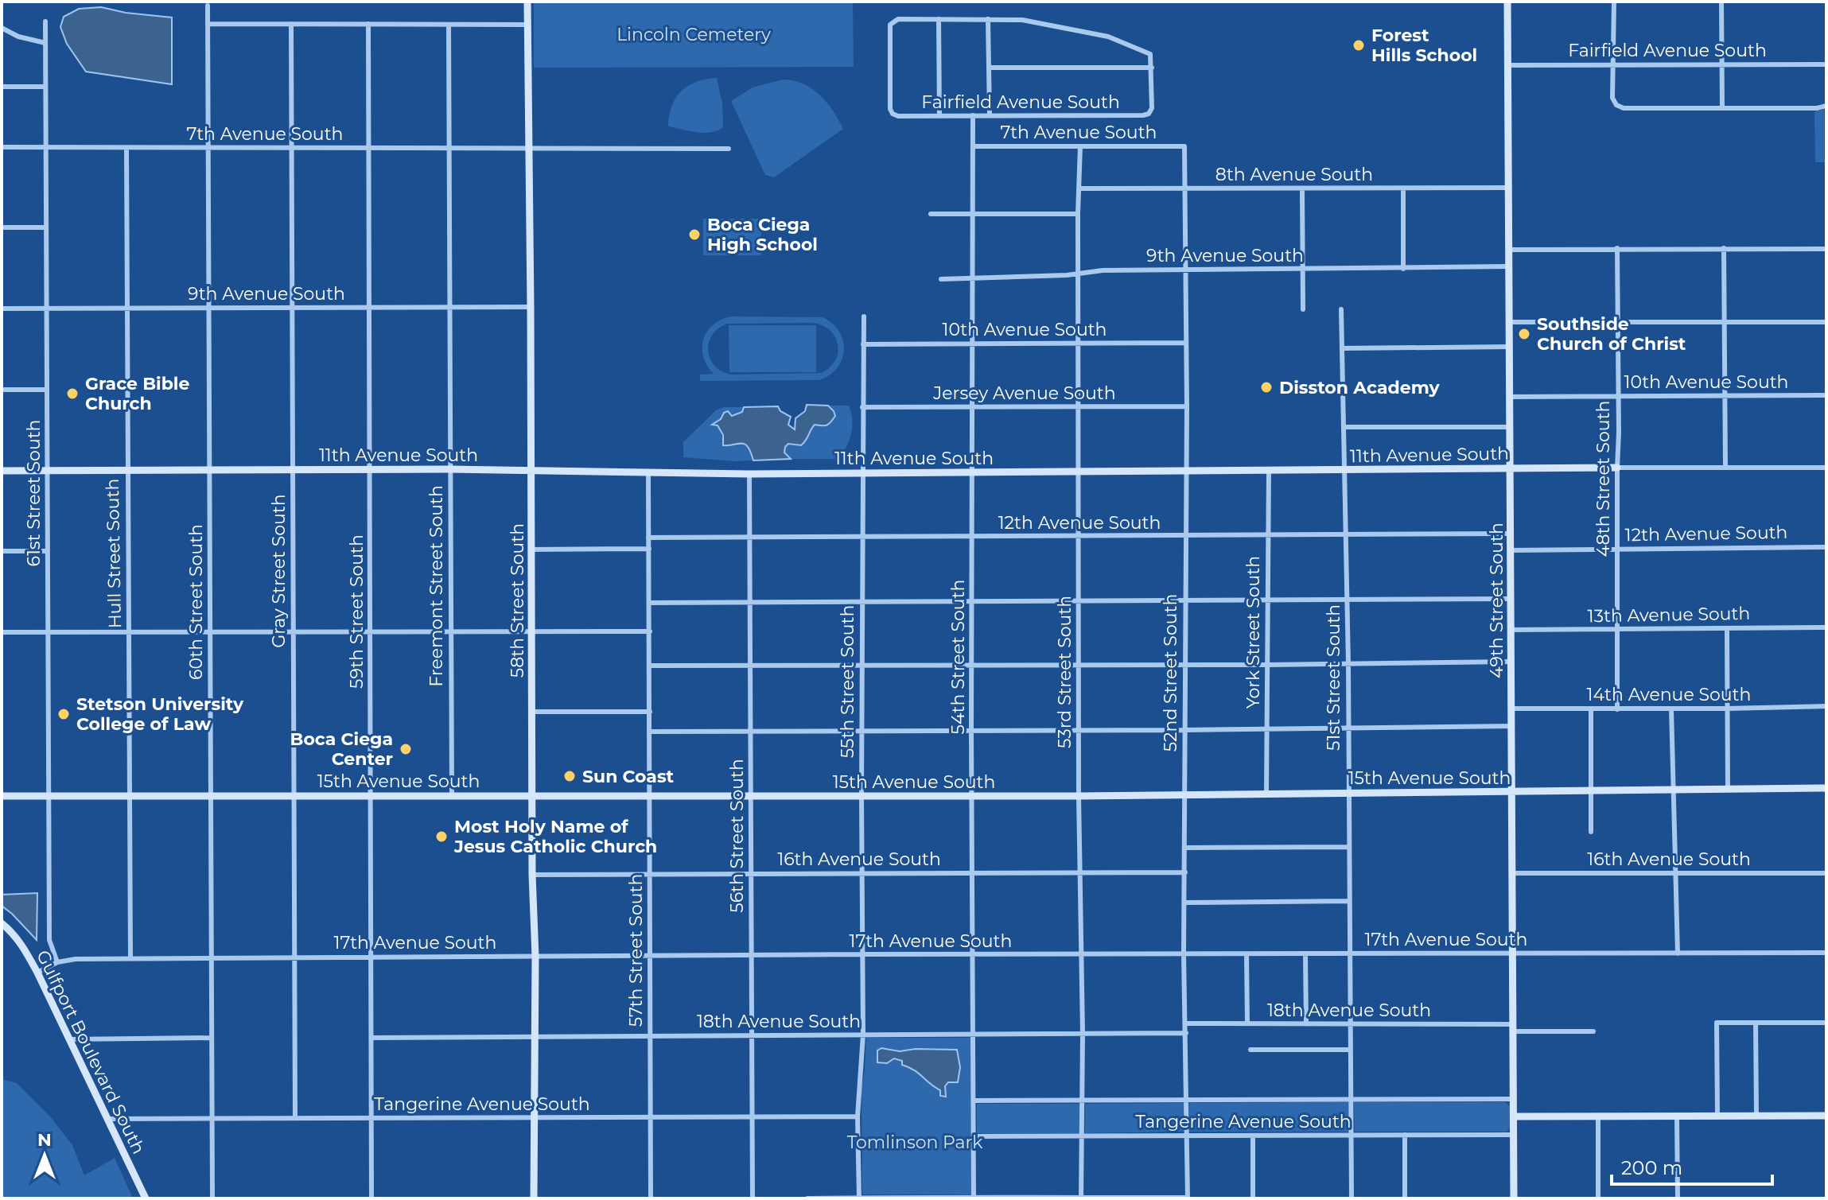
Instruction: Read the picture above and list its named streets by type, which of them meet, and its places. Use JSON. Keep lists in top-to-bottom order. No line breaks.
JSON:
{"streets":{"street":["Fairfield Avenue South","7th Avenue South","8th Avenue South","9th Avenue South","10th Avenue South","Jersey Avenue South","11th Avenue South","48th Street South","61st Street South","12th Avenue South","Hull Street South","Gray Street South","Freemont Street South","58th Street South","49th Street South","60th Street South","59th Street South","13th Avenue South","York Street South","54th Street South","53rd Street South","52nd Street South","51st Street South","55th Street South","14th Avenue South","15th Avenue South","56th Street South","16th Avenue South","17th Avenue South","57th Street South","18th Avenue South","Gulfport Boulevard South","Tangerine Avenue South"]},"crossings":[["Fairfield Avenue South","49th Street South"],["Fairfield Avenue South","54th Street South"],["7th Avenue South","61st Street South"],["7th Avenue South","Hull Street South"],["7th Avenue South","Gray Street South"],["7th Avenue South","Freemont Street South"],["7th Avenue South","58th Street South"],["7th Avenue South","60th Street South"],["7th Avenue South","59th Street South"],["7th Avenue South","54th Street South"],["7th Avenue South","53rd Street South"],["7th Avenue South","52nd Street South"],["8th Avenue South","49th Street South"],["8th Avenue South","53rd Street South"],["8th Avenue South","52nd Street South"],["9th Avenue South","61st Street South"],["9th Avenue South","Hull Street South"],["9th Avenue South","Gray Street South"],["9th Avenue South","Freemont Street South"],["9th Avenue South","58th Street South"],["9th Avenue South","49th Street South"],["9th Avenue South","60th Street South"],["9th Avenue South","59th Street South"],["9th Avenue South","54th Street South"],["9th Avenue South","53rd Street South"],["9th Avenue South","52nd Street South"],["10th Avenue South","48th Street South"],["10th Avenue South","49th Street South"],["10th Avenue South","54th Street South"],["10th Avenue South","53rd Street South"],["10th Avenue South","52nd Street South"],["10th Avenue South","55th Street South"],["Jersey Avenue South","54th Street South"],["Jersey Avenue South","53rd Street South"],["Jersey Avenue South","52nd Street South"],["Jersey Avenue South","55th Street South"],["11th Avenue South","48th Street South"],["11th Avenue South","61st Street South"],["11th Avenue South","Hull Street South"],["11th Avenue South","Gray Street South"],["11th Avenue South","Freemont Street South"],["11th Avenue South","58th Street South"],["11th Avenue South","49th Street South"],["11th Avenue South","60th Street South"],["11th Avenue South","59th Street South"],["11th Avenue South","York Street South"],["11th Avenue South","54th Street South"],["11th Avenue South","53rd Street South"],["11th Avenue South","52nd Street South"],["11th Avenue South","51st Street South"],["11th Avenue South","55th Street South"],["11th Avenue South","56th Street South"],["11th Avenue South","57th Street South"],["48th Street South","12th Avenue South"],["48th Street South","13th Avenue South"],["48th Street South","14th Avenue South"],["61st Street South","15th Avenue South"],["61st Street South","17th Avenue South"],["12th Avenue South","49th Street South"],["12th Avenue South","York Street South"],["12th Avenue South","54th Street South"],["12th Avenue South","53rd Street South"],["12th Avenue South","52nd Street South"],["12th Avenue South","51st Street South"],["12th Avenue South","55th Street South"],["12th Avenue South","56th Street South"],["12th Avenue South","57th Street South"],["Hull Street South","15th Avenue South"],["Hull Street South","17th Avenue South"],["Gray Street South","15th Avenue South"],["Gray Street South","17th Avenue South"],["Gray Street South","Tangerine Avenue South"],["Freemont Street South","15th Avenue South"],["58th Street South","15th Avenue South"],["58th Street South","16th Avenue South"],["58th Street South","17th Avenue South"],["58th Street South","18th Avenue South"],["58th Street South","Tangerine Avenue South"],["49th Street South","13th Avenue South"],["49th Street South","14th Avenue South"],["49th Street South","15th Avenue South"],["49th Street South","16th Avenue South"],["49th Street South","17th Avenue South"],["49th Street South","18th Avenue South"],["49th Street South","Tangerine Avenue South"],["60th Street South","15th Avenue South"],["60th Street South","17th Avenue South"],["60th Street South","Tangerine Avenue South"],["59th Street South","15th Avenue South"],["59th Street South","17th Avenue South"],["59th Street South","18th Avenue South"],["59th Street South","Tangerine Avenue South"],["York Street South","15th Avenue South"],["54th Street South","15th Avenue South"],["54th Street South","16th Avenue South"],["54th Street South","17th Avenue South"],["54th Street South","18th Avenue South"],["54th Street South","Tangerine Avenue South"],["53rd Street South","15th Avenue South"],["53rd Street South","16th Avenue South"],["53rd Street South","17th Avenue South"],["53rd Street South","18th Avenue South"],["53rd Street South","Tangerine Avenue South"],["52nd Street South","15th Avenue South"],["52nd Street South","16th Avenue South"],["52nd Street South","17th Avenue South"],["52nd Street South","18th Avenue South"],["52nd Street South","Tangerine Avenue South"],["51st Street South","15th Avenue South"],["51st Street South","17th Avenue South"],["51st Street South","18th Avenue South"],["51st Street South","Tangerine Avenue South"],["55th Street South","15th Avenue South"],["55th Street South","16th Avenue South"],["55th Street South","17th Avenue South"],["55th Street South","18th Avenue South"],["55th Street South","Tangerine Avenue South"],["15th Avenue South","56th Street South"],["15th Avenue South","57th Street South"],["56th Street South","16th Avenue South"],["56th Street South","17th Avenue South"],["56th Street South","18th Avenue South"],["56th Street South","Tangerine Avenue South"],["16th Avenue South","57th Street South"],["17th Avenue South","57th Street South"],["17th Avenue South","Gulfport Boulevard South"],["57th Street South","18th Avenue South"],["57th Street South","Tangerine Avenue South"],["Gulfport Boulevard South","Tangerine Avenue South"]],"parks":["Lincoln Cemetery","Tomlinson Park"],"places":["Forest Hills School","Boca Ciega High School","Southside Church of Christ","Disston Academy","Grace Bible Church","Stetson University College of Law","Boca Ciega Center","Sun Coast","Most Holy Name of Jesus Catholic Church"],"scale_bar":"200 m","north":"top"}
